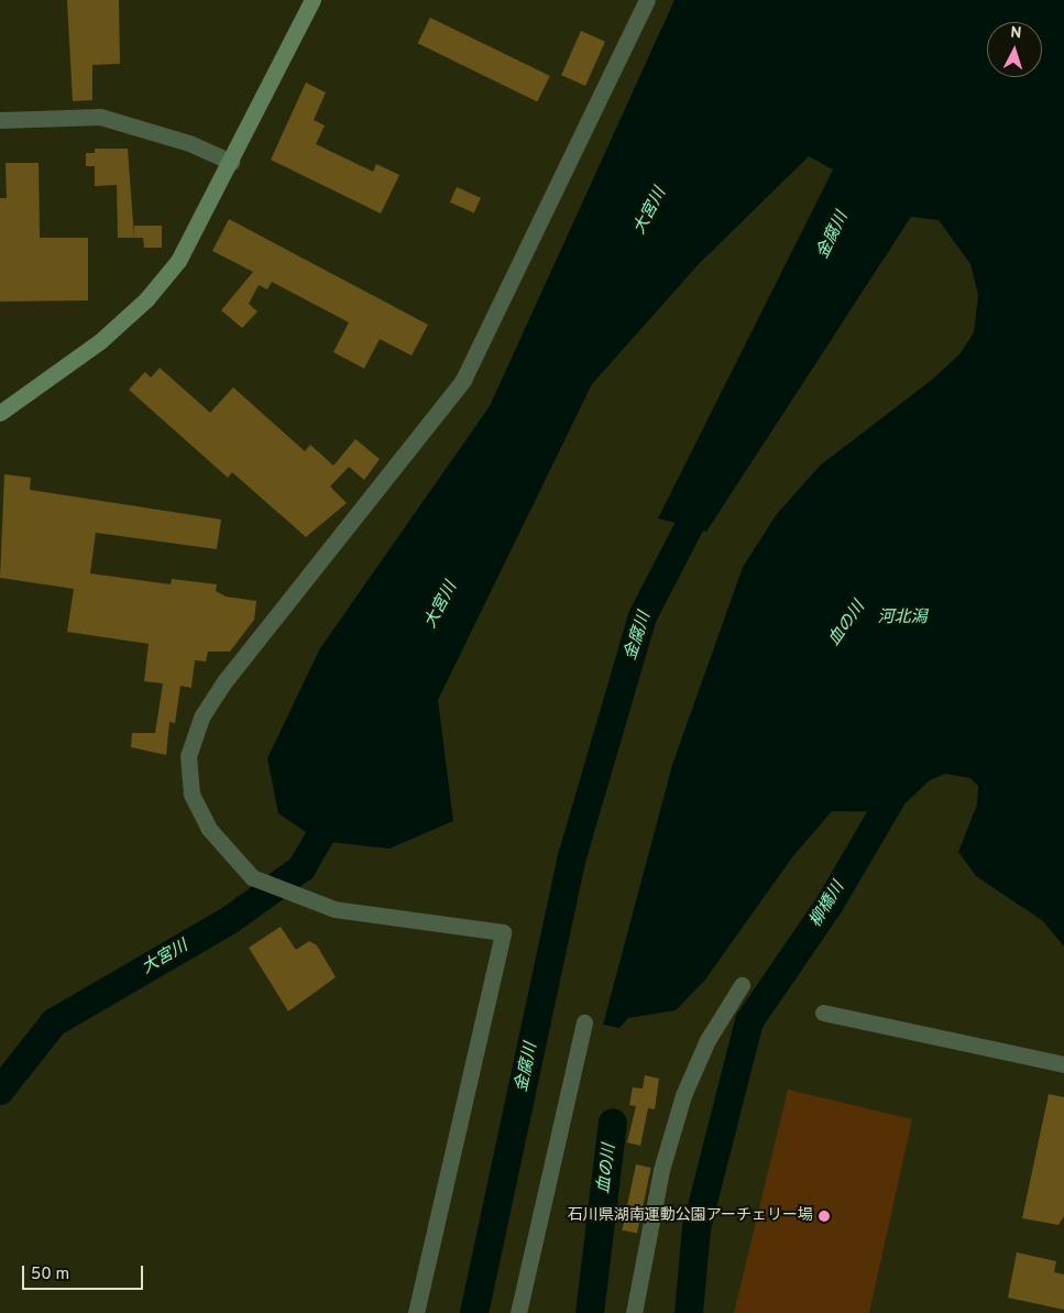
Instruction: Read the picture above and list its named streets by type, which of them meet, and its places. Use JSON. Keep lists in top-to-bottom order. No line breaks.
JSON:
{"water":["大宮川","金腐川","河北潟","血の川","柳橋川"],"places":["石川県湖南運動公園アーチェリー場"],"scale_bar":"50 m","north":"top"}
